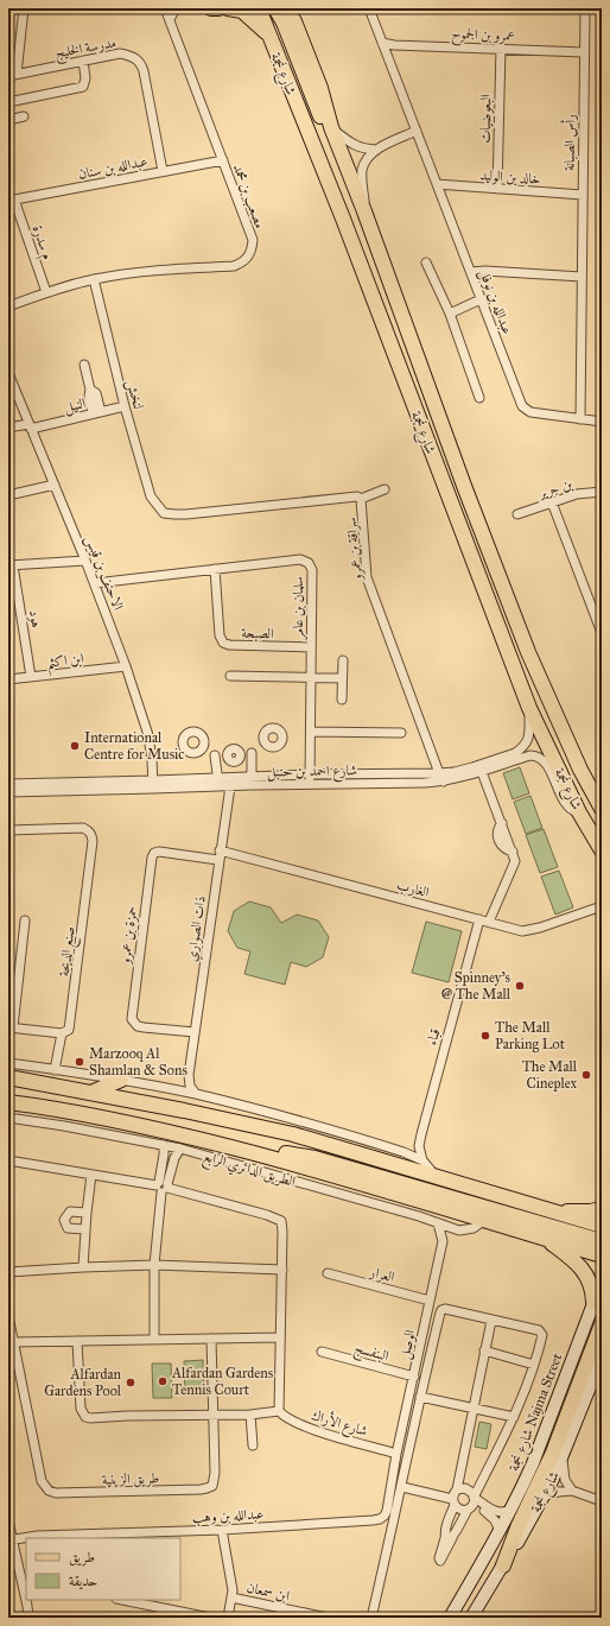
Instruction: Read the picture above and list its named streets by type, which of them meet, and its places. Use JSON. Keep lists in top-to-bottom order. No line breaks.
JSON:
{"streets":{"main road":["شارع نجمة","الطريق الدائري الرابع","شارع نجمة Najma Street"],"street":["عمرو بن الجموح","مدرسة الخليج","البعوضيات","رأس الصبانة","عبدالله بن سنان","خالد بن الوليد","مصعب بن محمد","م سدرة","عبدالله بن نوفل","لنخش","النيل","بن جرير","سراقة بن عمرو","الاحنف بن قيس","سلمان بن عامر","هود","الصبحة","ابن اكثم","شارع احمد بن حنبل","الغارب","ذات الصواري","حمزة بن عمرو","صنع الديحة","قباء","العرار","الوصل","البنفسج","شارع الأراك","طريق الزينية","عبدالله بن وهب","ابن سمعان"]},"crossings":[["عمرو بن الجموح","البعوضيات"],["عمرو بن الجموح","رأس الصبانة"],["عمرو بن الجموح","عبدالله بن نوفل"],["مدرسة الخليج","عبدالله بن سنان"],["شارع نجمة","شارع احمد بن حنبل"],["البعوضيات","خالد بن الوليد"],["رأس الصبانة","خالد بن الوليد"],["رأس الصبانة","عبدالله بن نوفل"],["عبدالله بن سنان","مصعب بن محمد"],["عبدالله بن سنان","م سدرة"],["خالد بن الوليد","عبدالله بن نوفل"],["مصعب بن محمد","م سدرة"],["مصعب بن محمد","لنخش"],["لنخش","النيل"],["لنخش","سراقة بن عمرو"],["النيل","الاحنف بن قيس"],["سراقة بن عمرو","شارع احمد بن حنبل"],["الاحنف بن قيس","سلمان بن عامر"],["الاحنف بن قيس","ابن اكثم"],["الاحنف بن قيس","شارع احمد بن حنبل"],["سلمان بن عامر","الصبحة"],["سلمان بن عامر","شارع احمد بن حنبل"],["هود","ابن اكثم"],["شارع احمد بن حنبل","ذات الصواري"],["الغارب","ذات الصواري"],["الغارب","حمزة بن عمرو"],["الغارب","قباء"],["ذات الصواري","حمزة بن عمرو"],["الطريق الدائري الرابع","الوصل"],["العرار","الوصل"],["الوصل","البنفسج"],["الوصل","شارع الأراك"],["الوصل","عبدالله بن وهب"],["شارع الأراك","عبدالله بن وهب"]],"places":["International Centre for Music","Spinney's @ The Mall","The Mall Parking Lot","Marzooq Al Shamlan & Sons","The Mall Cineplex","Alfardan Gardens Tennis Court","Alfardan Gardens Pool"],"legend":["طريق","حديقة"]}
